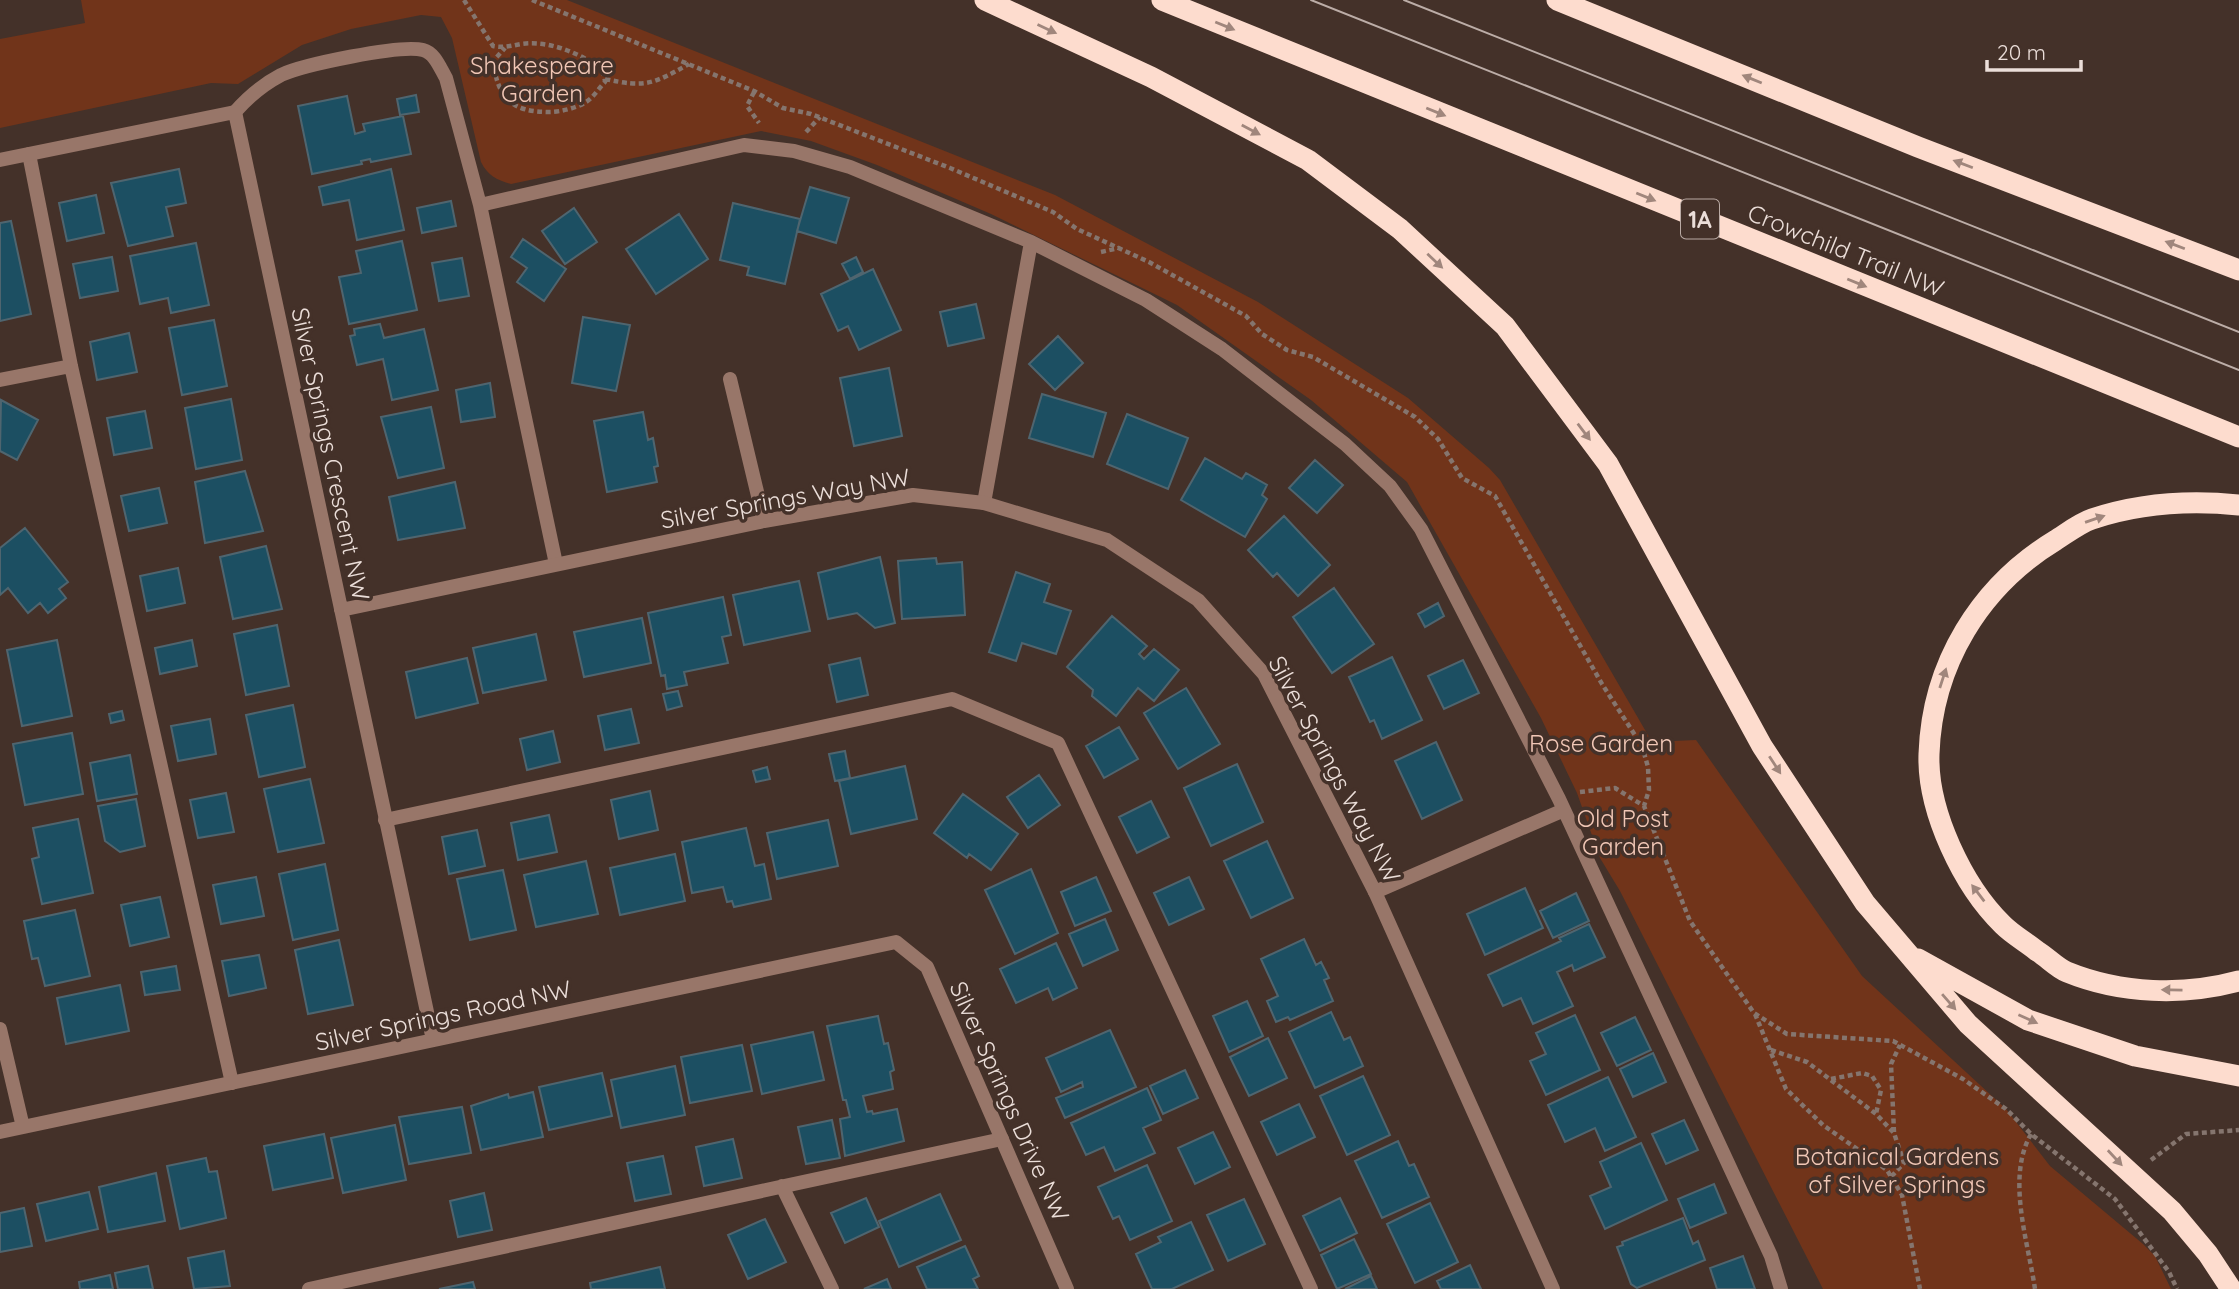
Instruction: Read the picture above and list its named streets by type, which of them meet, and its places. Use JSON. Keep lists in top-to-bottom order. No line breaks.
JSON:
{"streets":{"highway":["1A","Crowchild Trail NW"],"street":["Silver Springs Crescent NW","Silver Springs Way NW","Silver Springs Road NW","Silver Springs Drive NW"]},"crossings":[["Silver Springs Crescent NW","Silver Springs Way NW"],["Silver Springs Crescent NW","Silver Springs Road NW"],["Silver Springs Road NW","Silver Springs Drive NW"]],"parks":["Shakespeare Garden","Rose Garden","Old Post Garden","Botanical Gardens of Silver Springs"],"scale_bar":"20 m"}
